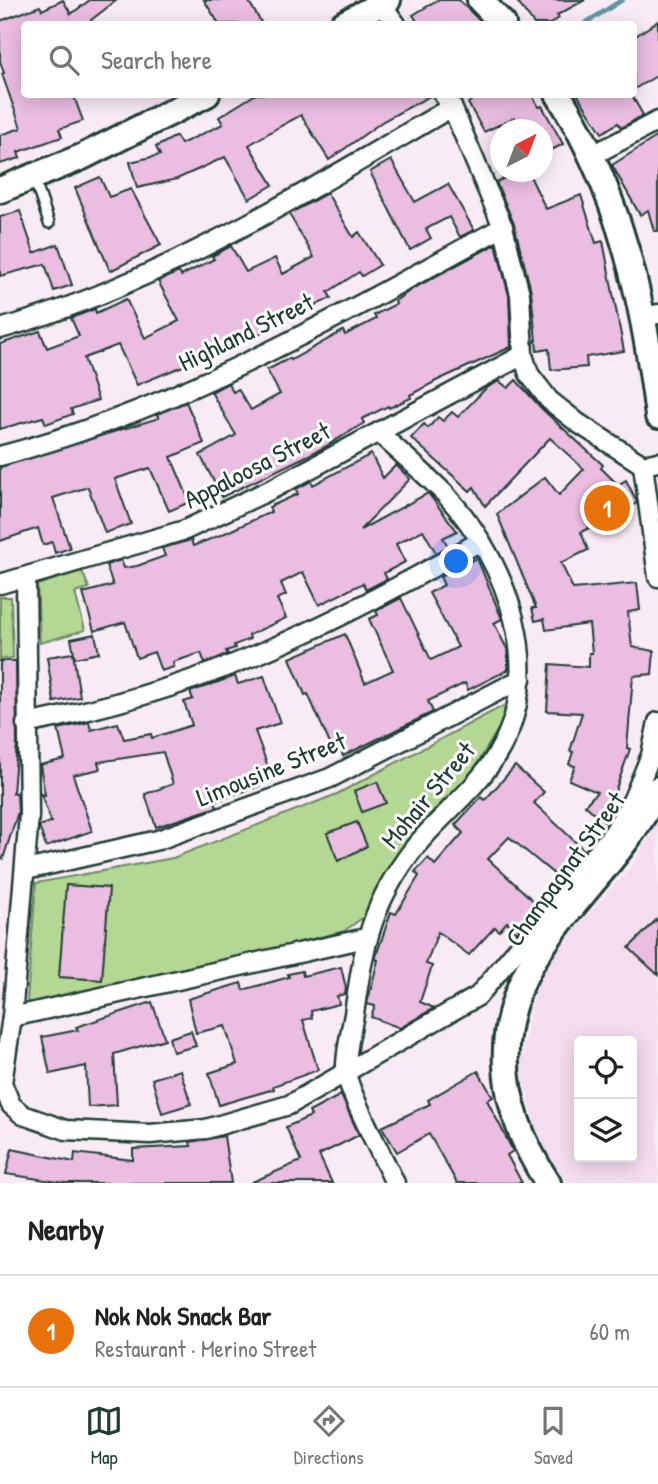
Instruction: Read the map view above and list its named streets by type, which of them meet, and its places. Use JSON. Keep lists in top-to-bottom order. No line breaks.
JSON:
{"streets":{"street":["Highland Street","Appaloosa Street","Limousine Street","Mohair Street","Champagnat Street"]},"crossings":[["Appaloosa Street","Mohair Street"],["Limousine Street","Mohair Street"]],"north":"top right","page":{"search":"Search here","pins":"1","heading":"Nearby","list":[{"mark":"1","name":"Nok Nok Snack Bar","note":"Restaurant · Merino Street","value":"60 m"}],"nav":["Map","Directions","Saved"]}}
